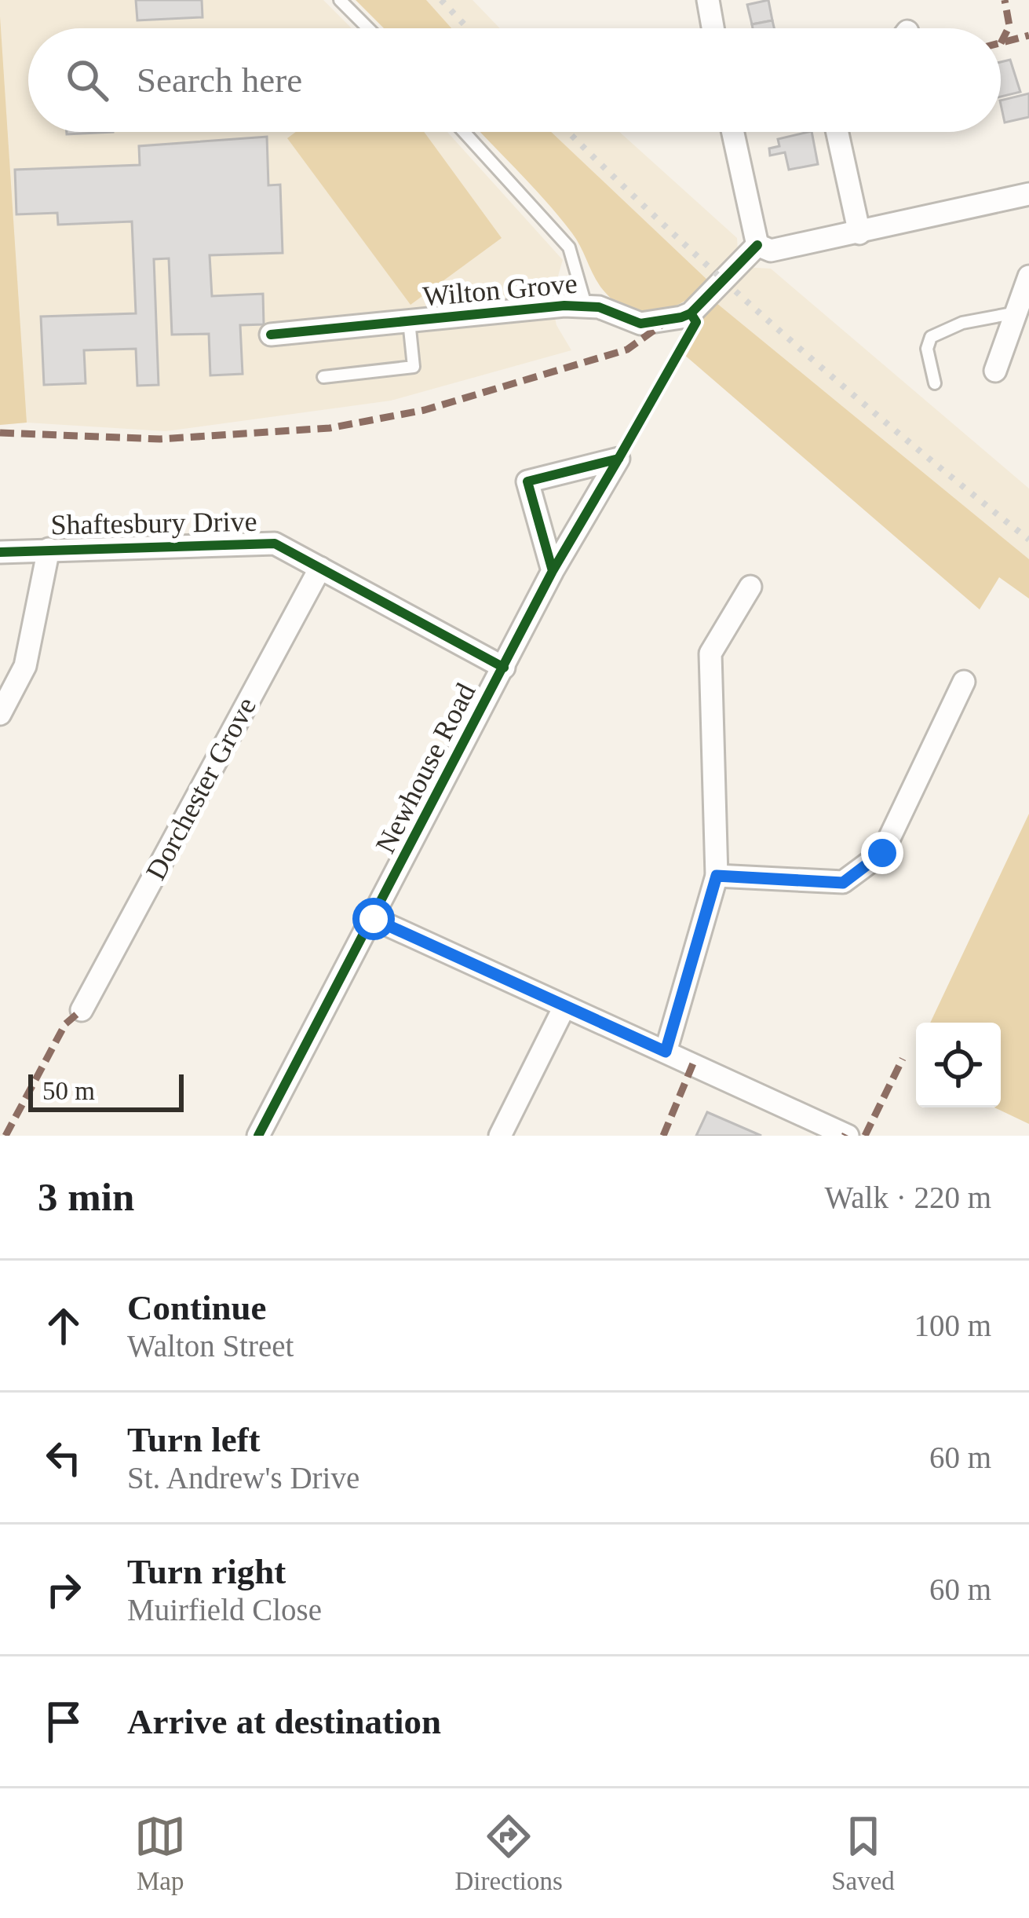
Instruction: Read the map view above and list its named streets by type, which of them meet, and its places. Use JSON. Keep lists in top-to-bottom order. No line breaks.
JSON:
{"streets":{"street":["Wilton Grove","Shaftesbury Drive","Newhouse Road","Dorchester Grove"]},"crossings":[["Shaftesbury Drive","Newhouse Road"],["Shaftesbury Drive","Dorchester Grove"]],"scale_bar":"50 m","page":{"search":"Search here","scale":"50 m","heading":["3 min","Walk · 220 m"],"list":[["Continue","Walton Street","100 m"],["Turn left","St. Andrew's Drive","60 m"],["Turn right","Muirfield Close","60 m"],"Arrive at destination"],"nav":["Map","Directions","Saved"]}}
